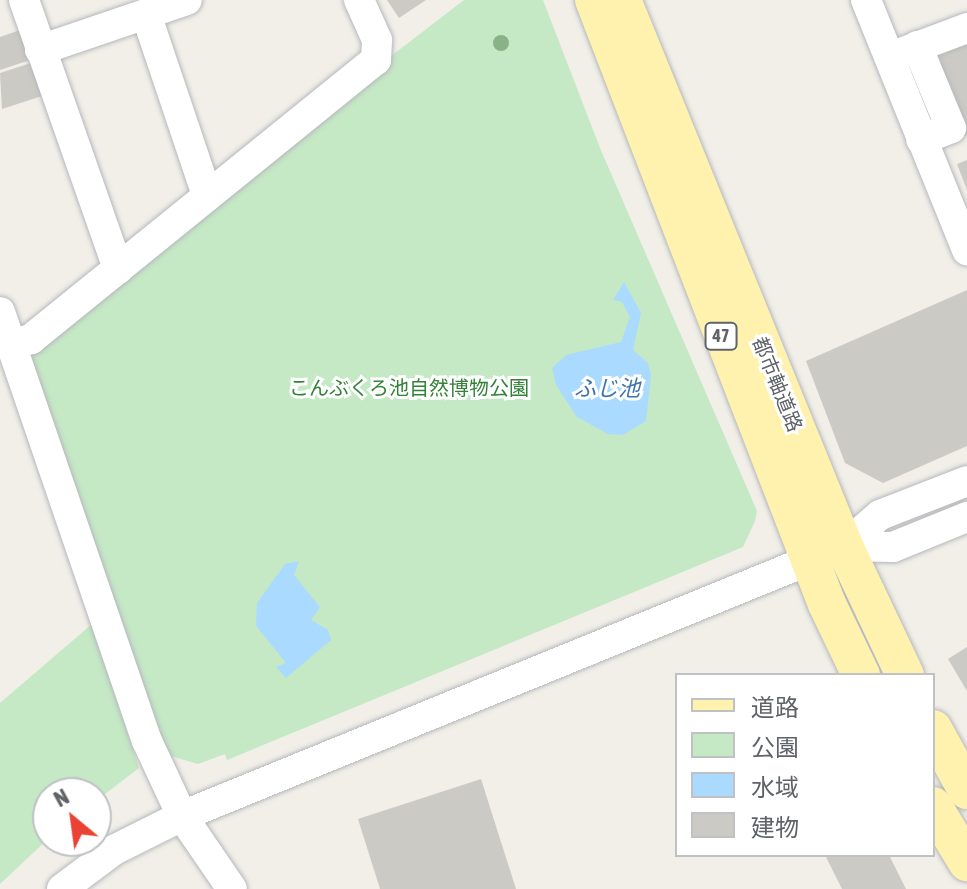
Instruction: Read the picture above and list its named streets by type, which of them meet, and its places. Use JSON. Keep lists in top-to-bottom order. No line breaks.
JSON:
{"streets":{"main road":["47","都市軸道路"]},"water":["ふじ池"],"parks":["こんぶくろ池自然博物公園"],"legend":["道路","公園","水域","建物"],"north":"top left"}
